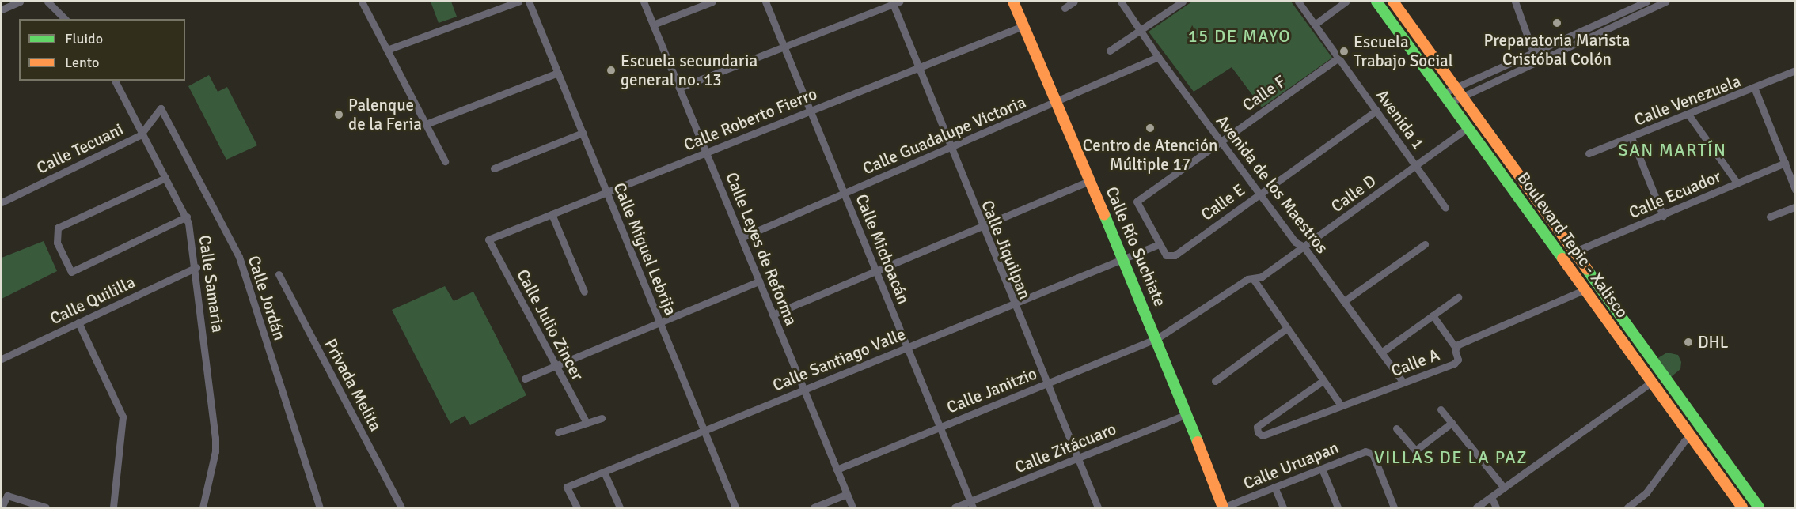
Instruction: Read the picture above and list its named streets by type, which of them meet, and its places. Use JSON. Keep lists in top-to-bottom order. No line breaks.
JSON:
{"streets":{"main road":["Boulevard Tepic - Xalisco","Calle Río Suchiate"],"street":["Calle F","Calle Venezuela","Calle Roberto Fierro","Avenida 1","Calle Guadalupe Victoria","Calle Tecuani","Avenida de los Maestros","Calle D","Calle Ecuador","Calle E","Calle Miguel Lebrija","Calle Leyes de Reforma","Calle Michoacán","Calle Jiquilpan","Calle Samaria","Calle Jordán","Calle Quililla","Calle Julio Zincer","Calle Santiago Valle","Calle A","Privada Melita","Calle Janitzio","Calle Zitácuaro","Calle Uruapan"]},"crossings":[["Calle F","Avenida 1"],["Calle F","Avenida de los Maestros"],["Calle F","Calle E"],["Calle Roberto Fierro","Calle Río Suchiate"],["Calle Roberto Fierro","Calle Miguel Lebrija"],["Calle Roberto Fierro","Calle Leyes de Reforma"],["Calle Roberto Fierro","Calle Michoacán"],["Calle Roberto Fierro","Calle Jiquilpan"],["Calle Roberto Fierro","Calle Julio Zincer"],["Avenida 1","Calle D"],["Avenida 1","Calle E"],["Calle Guadalupe Victoria","Avenida de los Maestros"],["Calle Guadalupe Victoria","Calle Río Suchiate"],["Calle Guadalupe Victoria","Calle Leyes de Reforma"],["Calle Guadalupe Victoria","Calle Michoacán"],["Calle Guadalupe Victoria","Calle Jiquilpan"],["Calle Tecuani","Calle Samaria"],["Calle Tecuani","Calle Jordán"],["Avenida de los Maestros","Calle D"],["Avenida de los Maestros","Calle E"],["Avenida de los Maestros","Calle A"],["Calle D","Boulevard Tepic - Xalisco"],["Calle D","Calle Río Suchiate"],["Calle D","Calle Janitzio"],["Calle Ecuador","Boulevard Tepic - Xalisco"],["Boulevard Tepic - Xalisco","Calle A"],["Calle Río Suchiate","Calle Santiago Valle"],["Calle Río Suchiate","Calle Janitzio"],["Calle Río Suchiate","Calle Zitácuaro"],["Calle Río Suchiate","Calle Uruapan"],["Calle Miguel Lebrija","Calle Santiago Valle"],["Calle Leyes de Reforma","Calle Santiago Valle"],["Calle Leyes de Reforma","Calle Janitzio"],["Calle Michoacán","Calle Santiago Valle"],["Calle Michoacán","Calle Janitzio"],["Calle Michoacán","Calle Zitácuaro"],["Calle Jiquilpan","Calle Santiago Valle"],["Calle Jiquilpan","Calle Janitzio"],["Calle Jiquilpan","Calle Zitácuaro"],["Calle Samaria","Calle Quililla"]],"districts":["15 DE MAYO","SAN MARTÍN","VILLAS DE LA PAZ"],"places":["Preparatoria Marista Cristóbal Colón","Escuela Trabajo Social","Escuela secundaria general no. 13","Palenque de la Feria","Centro de Atención Múltiple 17","DHL"],"legend":["Fluido","Lento"]}
